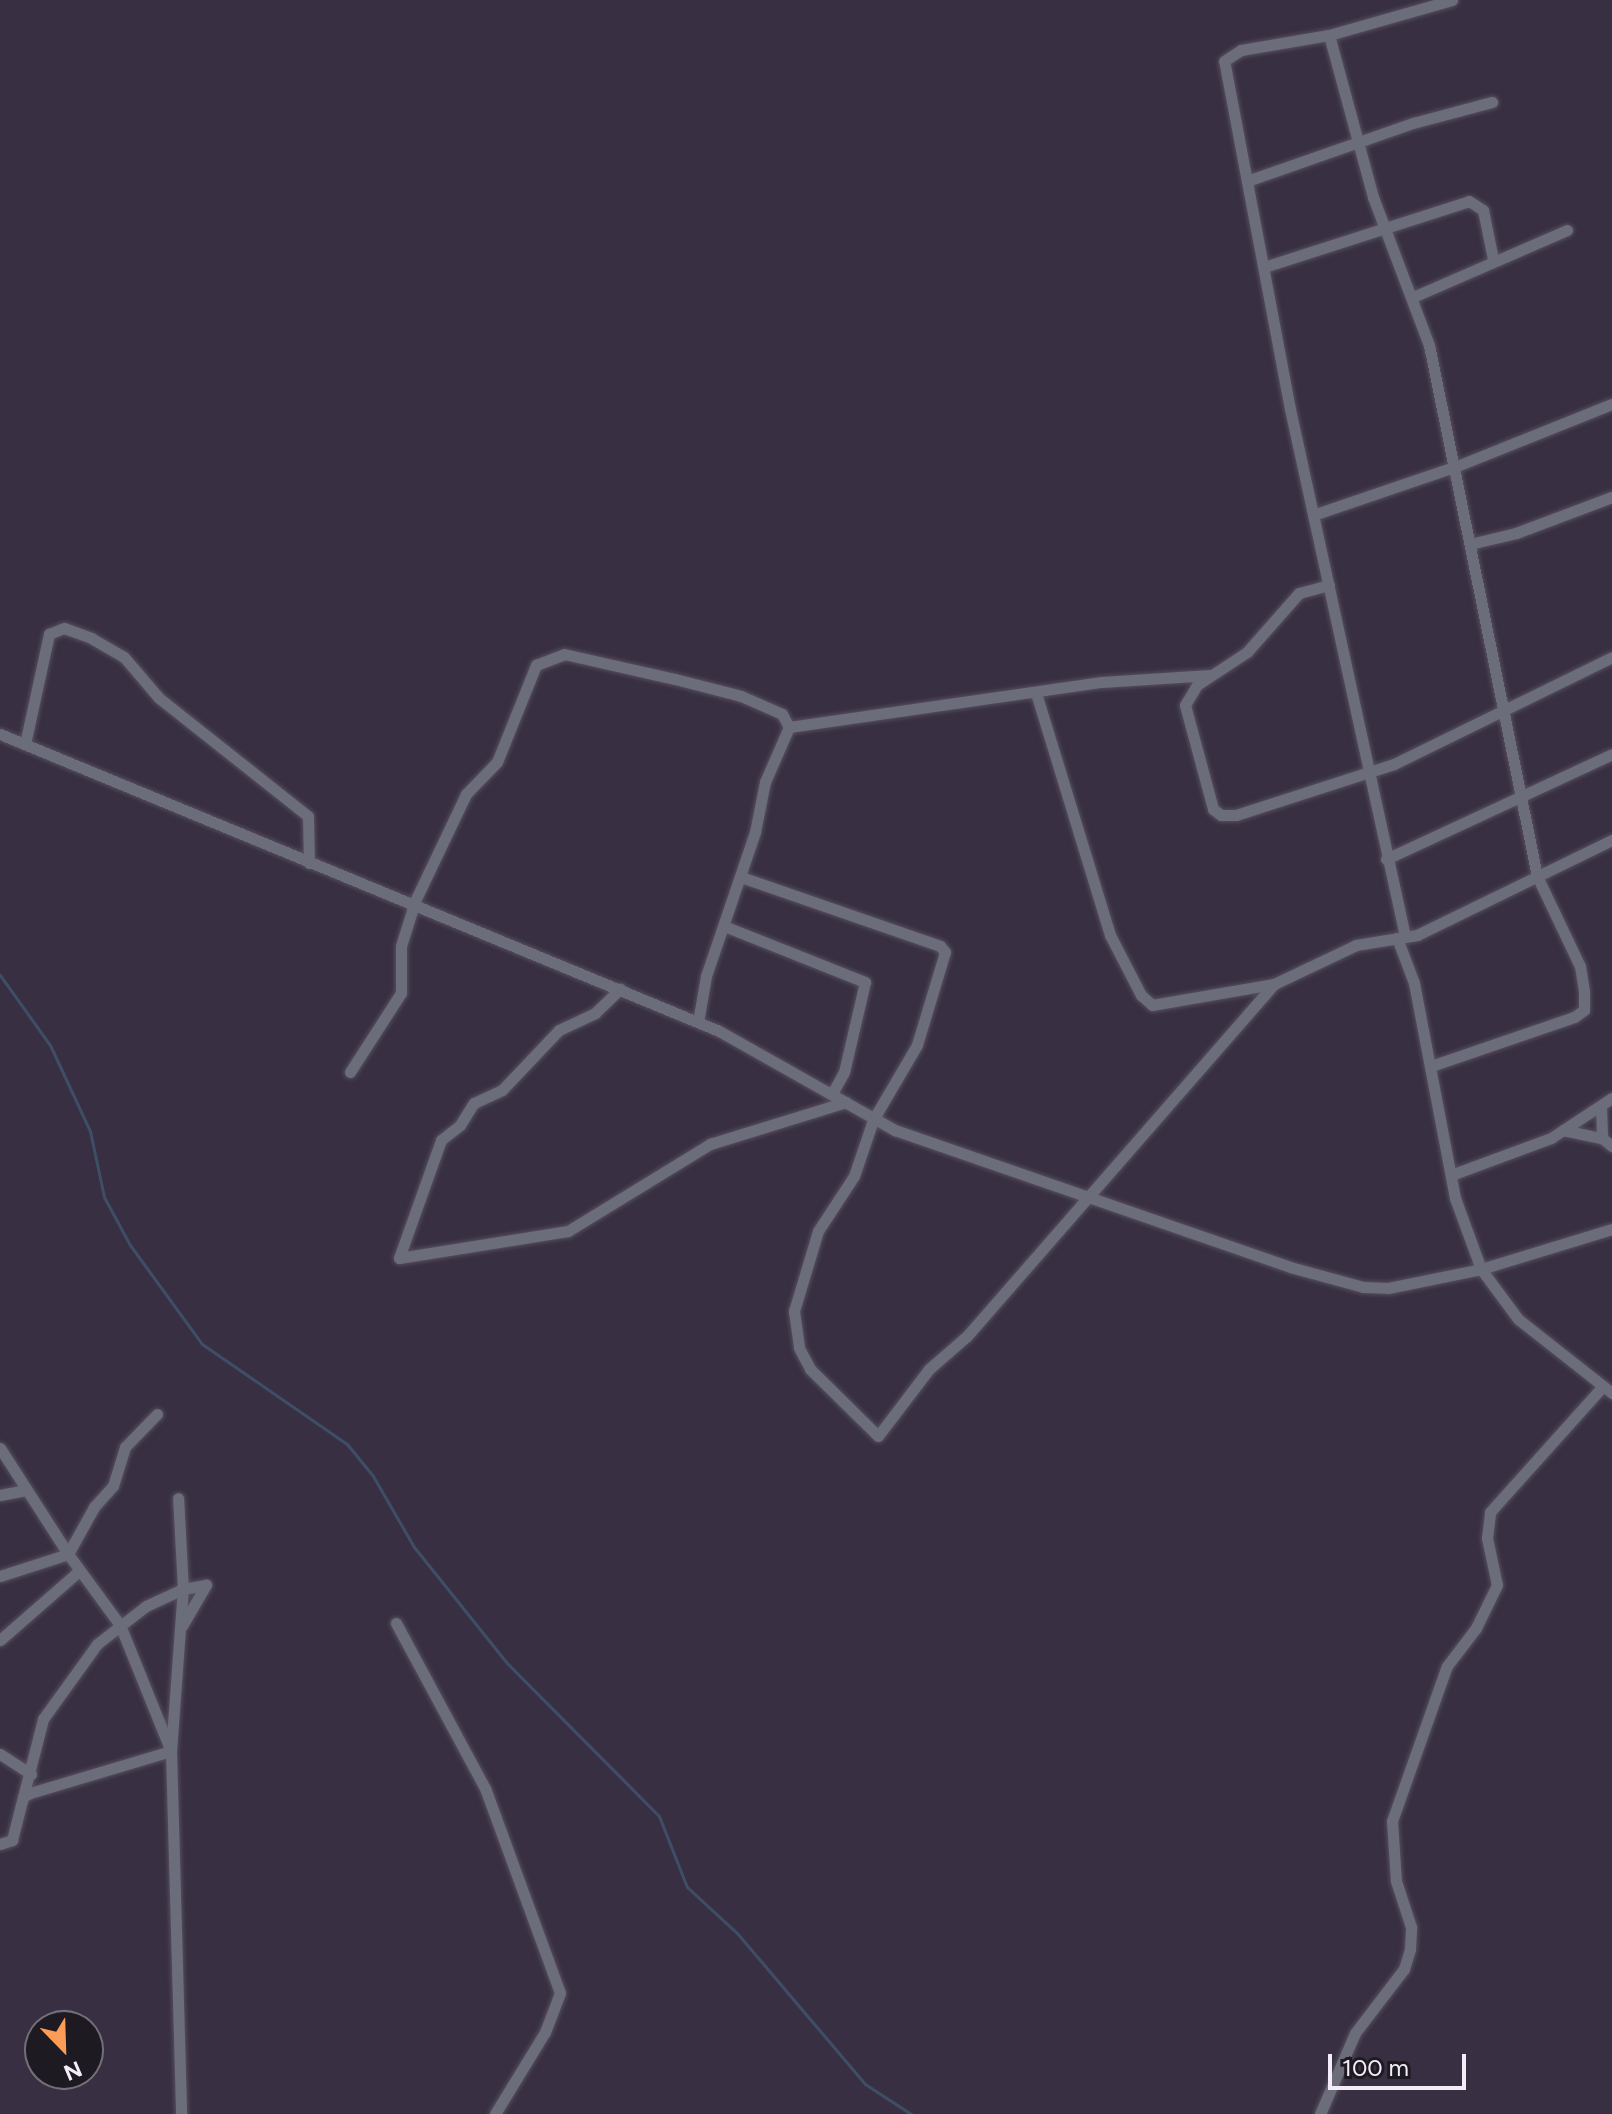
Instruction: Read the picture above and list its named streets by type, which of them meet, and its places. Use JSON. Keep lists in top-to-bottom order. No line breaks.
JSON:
{"scale_bar":"100 m","north":"bottom right"}
